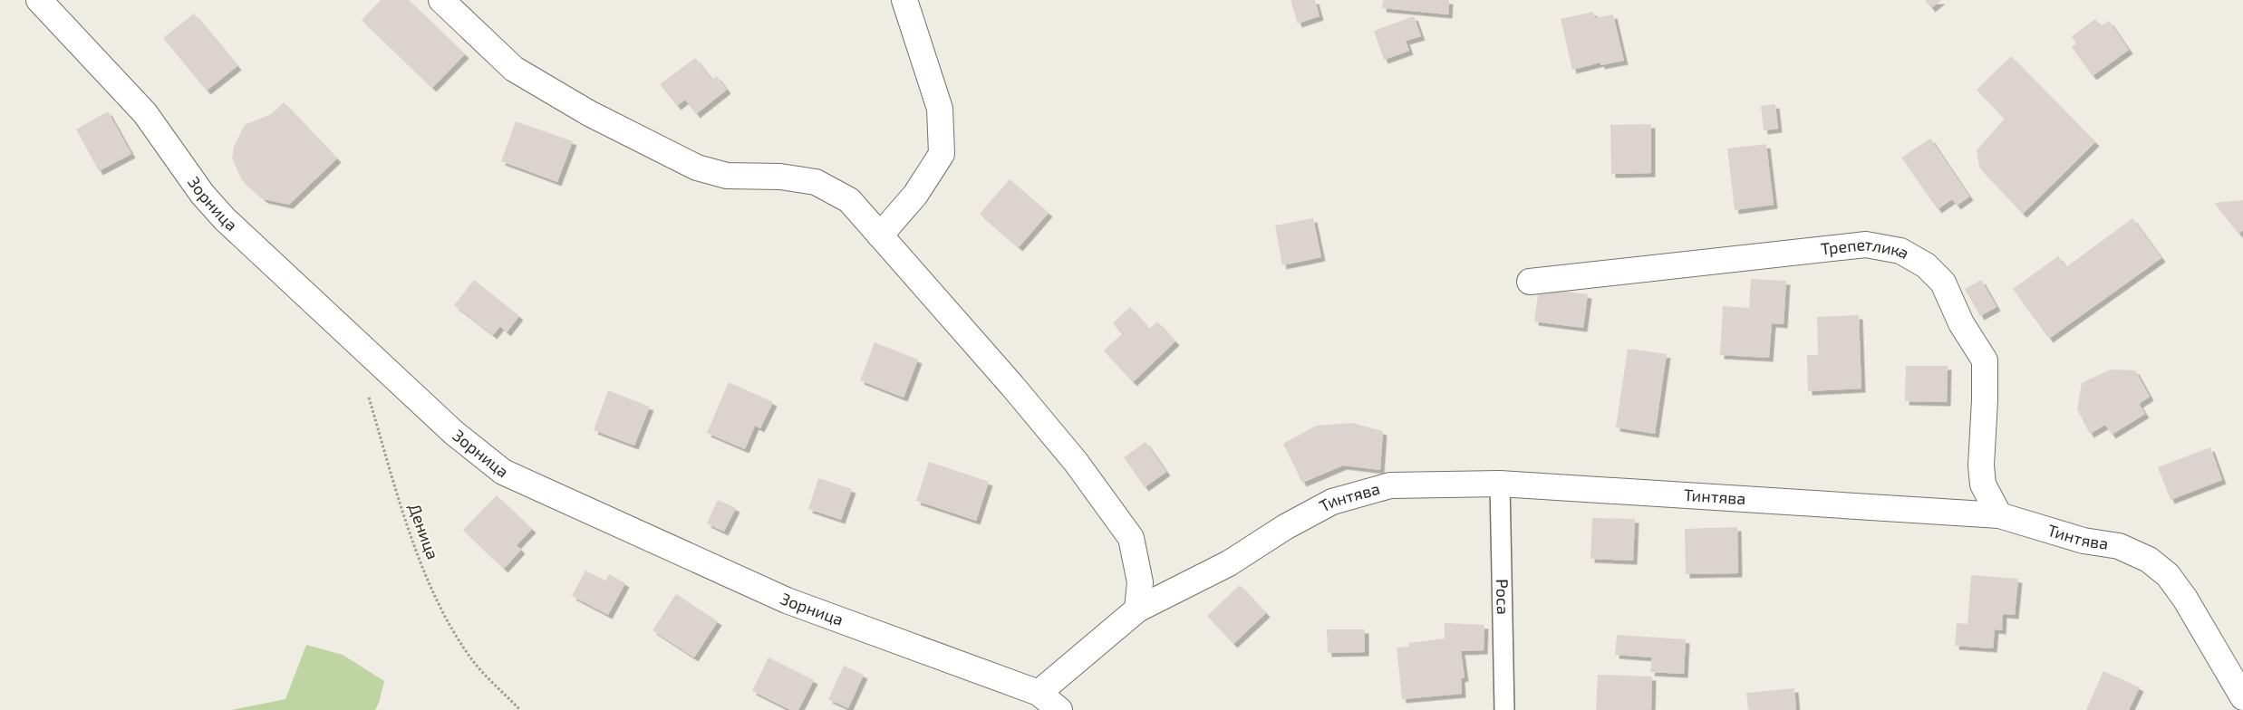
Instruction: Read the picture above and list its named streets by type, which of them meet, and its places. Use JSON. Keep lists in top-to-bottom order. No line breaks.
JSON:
{"streets":{"street":["Зорница","Трепетлика","Тинтява"],"lane":["Роса"],"path":["Деница"]},"crossings":[["Зорница","Тинтява"],["Трепетлика","Тинтява"],["Тинтява","Роса"]]}
